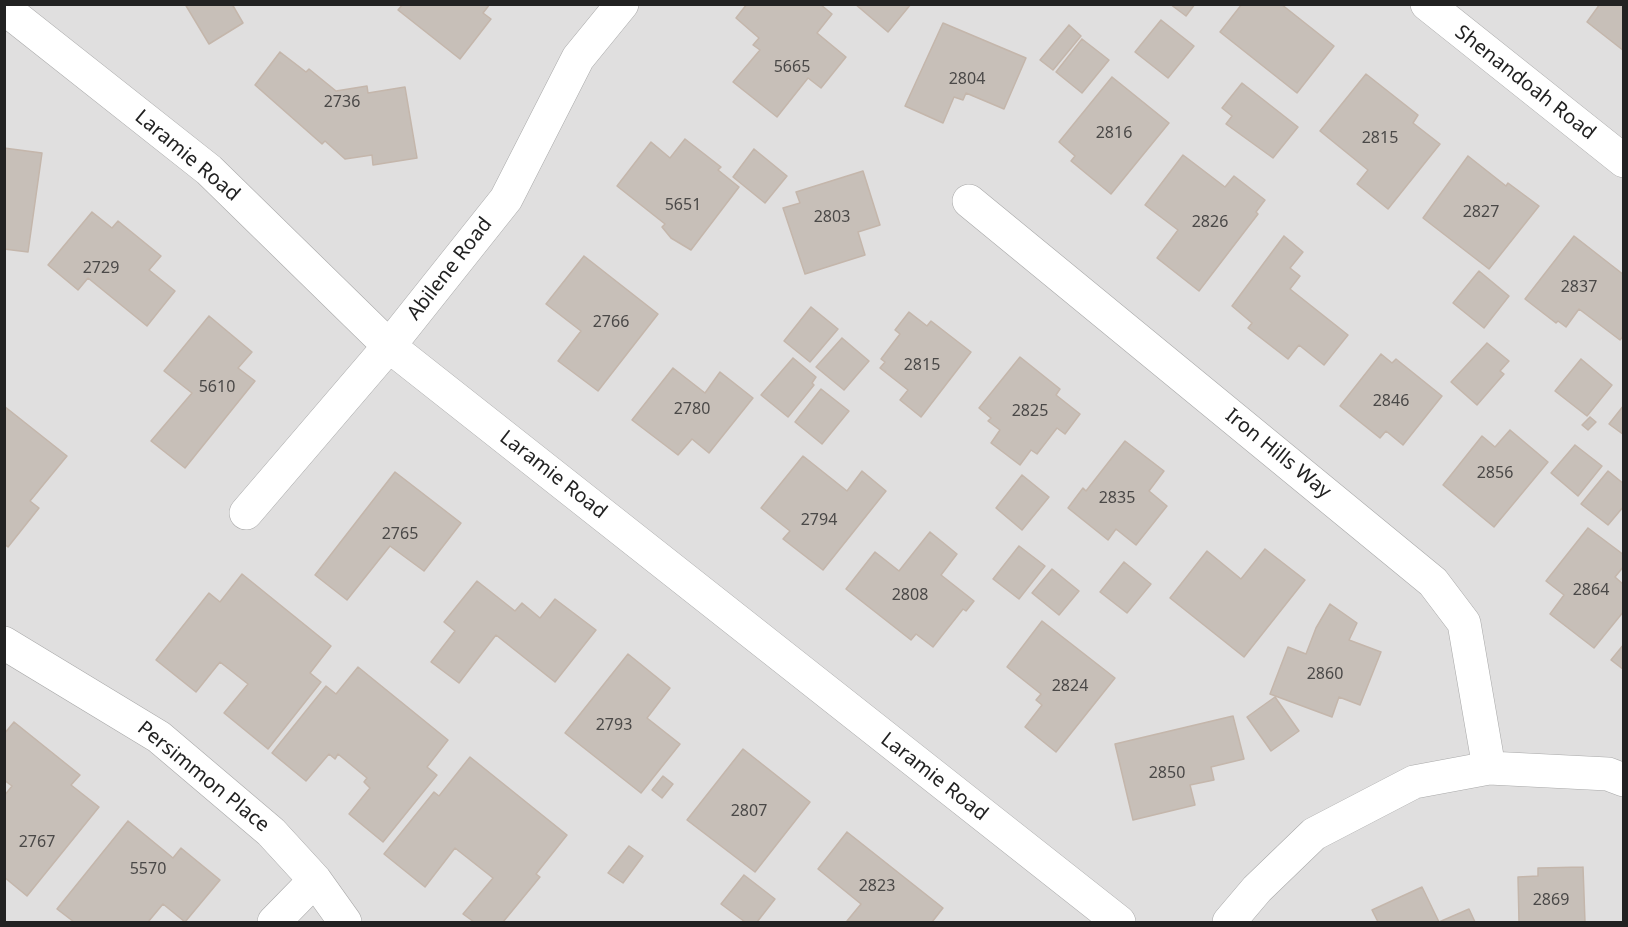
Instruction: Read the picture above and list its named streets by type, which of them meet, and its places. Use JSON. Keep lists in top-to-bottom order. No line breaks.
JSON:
{"streets":{"street":["Shenandoah Road","Laramie Road","Abilene Road","Iron Hills Way","Persimmon Place"]},"crossings":[["Laramie Road","Abilene Road"]],"house_numbers":["5665","2804","2736","2816","2815","5651","2827","2803","2826","2729","2837","2766","2815","5610","2846","2780","2825","2856","2835","2794","2765","2864","2808","2860","2824","2793","2850","2807","2767","5570","2823","2869"]}
